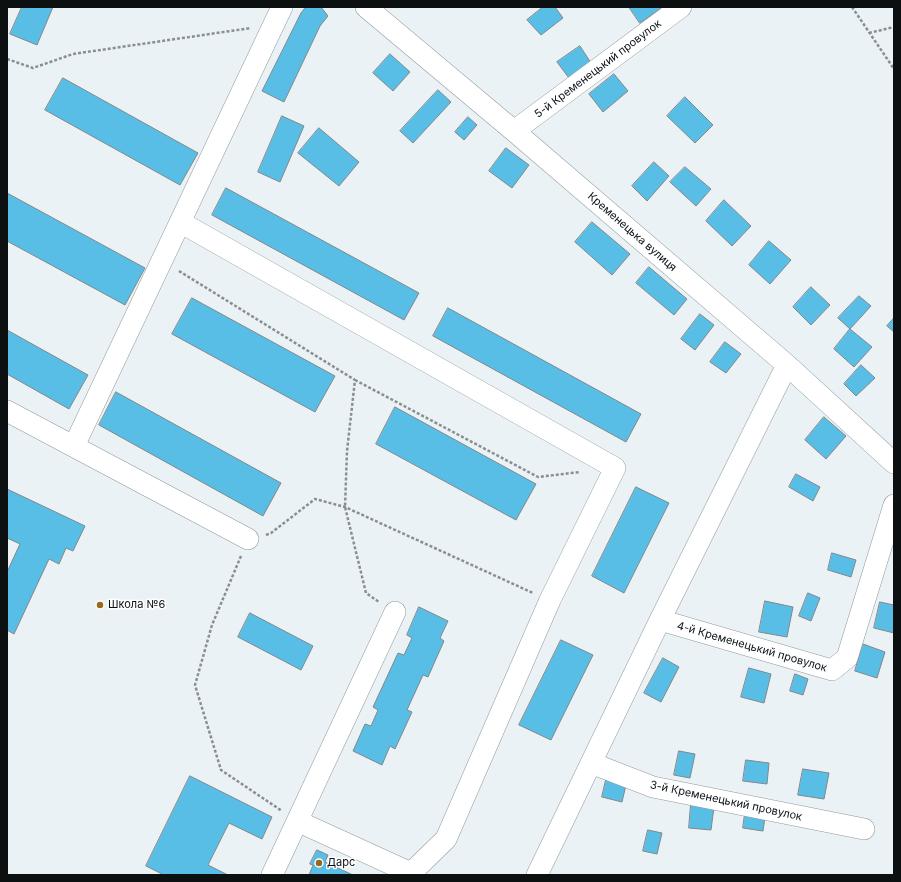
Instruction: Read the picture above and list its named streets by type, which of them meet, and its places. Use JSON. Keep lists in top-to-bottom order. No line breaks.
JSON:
{"streets":{"street":["5-й Кременецький провулок","Кременецька вулиця","4-й Кременецький провулок","3-й Кременецький провулок"]},"crossings":[["5-й Кременецький провулок","Кременецька вулиця"]],"places":["Школа №6","Дарс"]}
